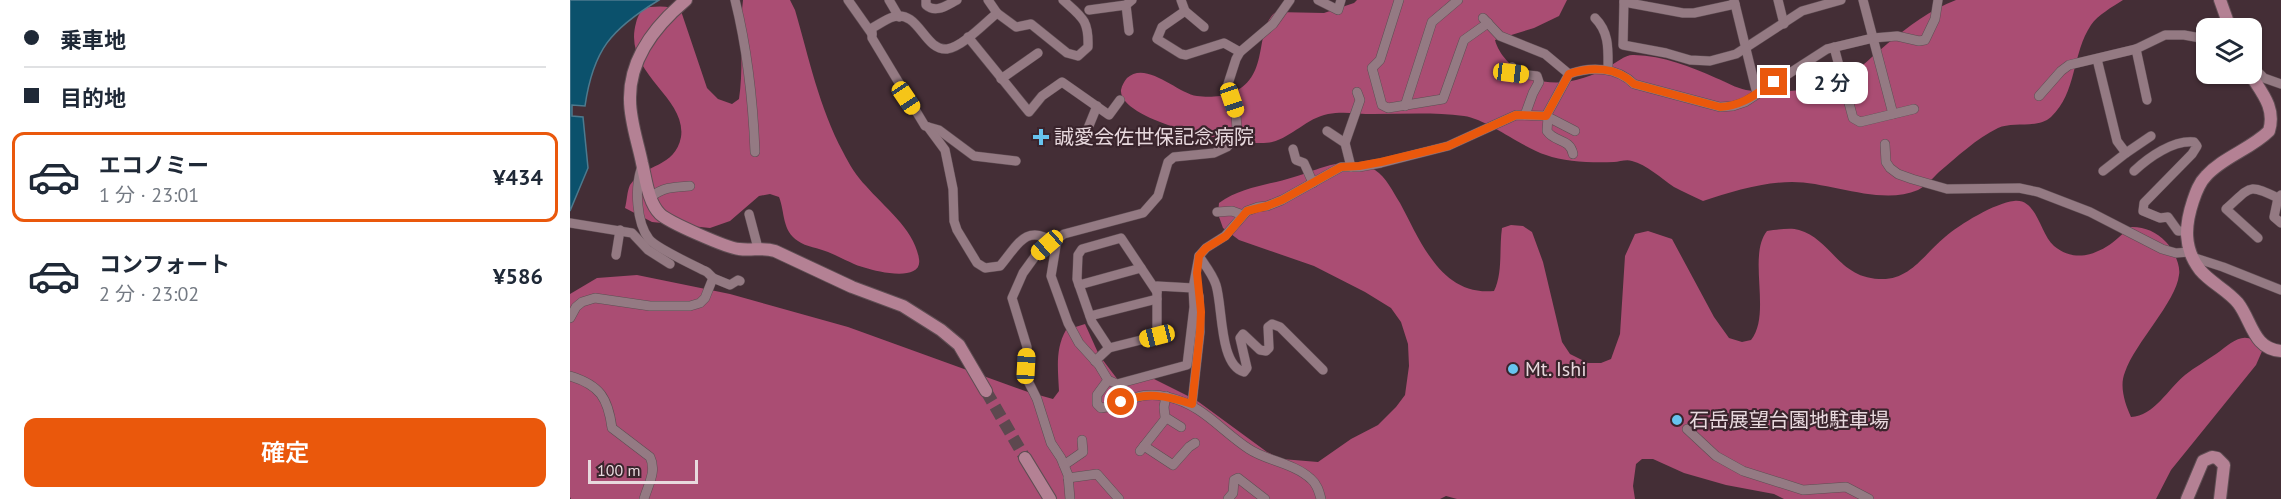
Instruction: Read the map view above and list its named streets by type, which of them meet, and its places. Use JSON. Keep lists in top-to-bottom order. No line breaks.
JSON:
{"places":{"health":["誠愛会佐世保記念病院"],"other":["Mt. Ishi","石岳展望台園地駐車場"]},"scale_bar":"100 m","page":{"banner":["乗車地","目的地"],"bubble":"2 分","list":[{"name":"エコノミー","note":"1 分 · 23:01","value":"¥434"},{"name":"コンフォート","note":"2 分 · 23:02","value":"¥586"}],"buttons":"確定","scale":"100 m"}}
